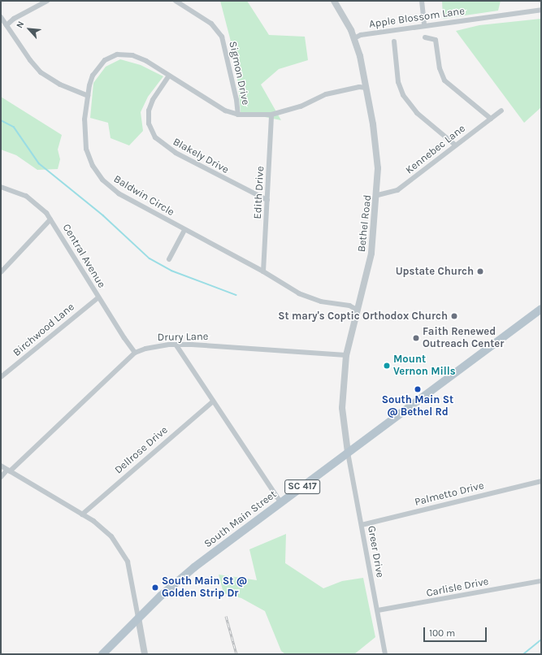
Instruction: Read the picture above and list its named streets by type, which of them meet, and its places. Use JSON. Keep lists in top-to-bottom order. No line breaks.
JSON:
{"streets":{"main road":["SC 417","South Main Street"],"street":["Apple Blossom Lane","Sigmon Drive","Kennebec Lane","Blakely Drive","Edith Drive","Baldwin Circle","Bethel Road","Central Avenue","Birchwood Lane","Drury Lane","Dellrose Drive","Palmetto Drive","Greer Drive","Carlisle Drive"]},"crossings":[["Apple Blossom Lane","Bethel Road"],["Sigmon Drive","Baldwin Circle"],["Kennebec Lane","Bethel Road"],["Blakely Drive","Edith Drive"],["Blakely Drive","Baldwin Circle"],["Edith Drive","Baldwin Circle"],["Baldwin Circle","Bethel Road"],["Bethel Road","Drury Lane"],["Bethel Road","South Main Street"],["Bethel Road","Greer Drive"],["Central Avenue","Birchwood Lane"],["Central Avenue","Drury Lane"],["Palmetto Drive","Greer Drive"],["South Main Street","Greer Drive"],["Greer Drive","Carlisle Drive"]],"places":["Upstate Church","St mary's Coptic Orthodox Church","Faith Renewed Outreach Center","Mount Vernon Mills","South Main St @ Bethel Rd","South Main St @ Golden Strip Dr"],"scale_bar":"100 m","north":"top left"}
